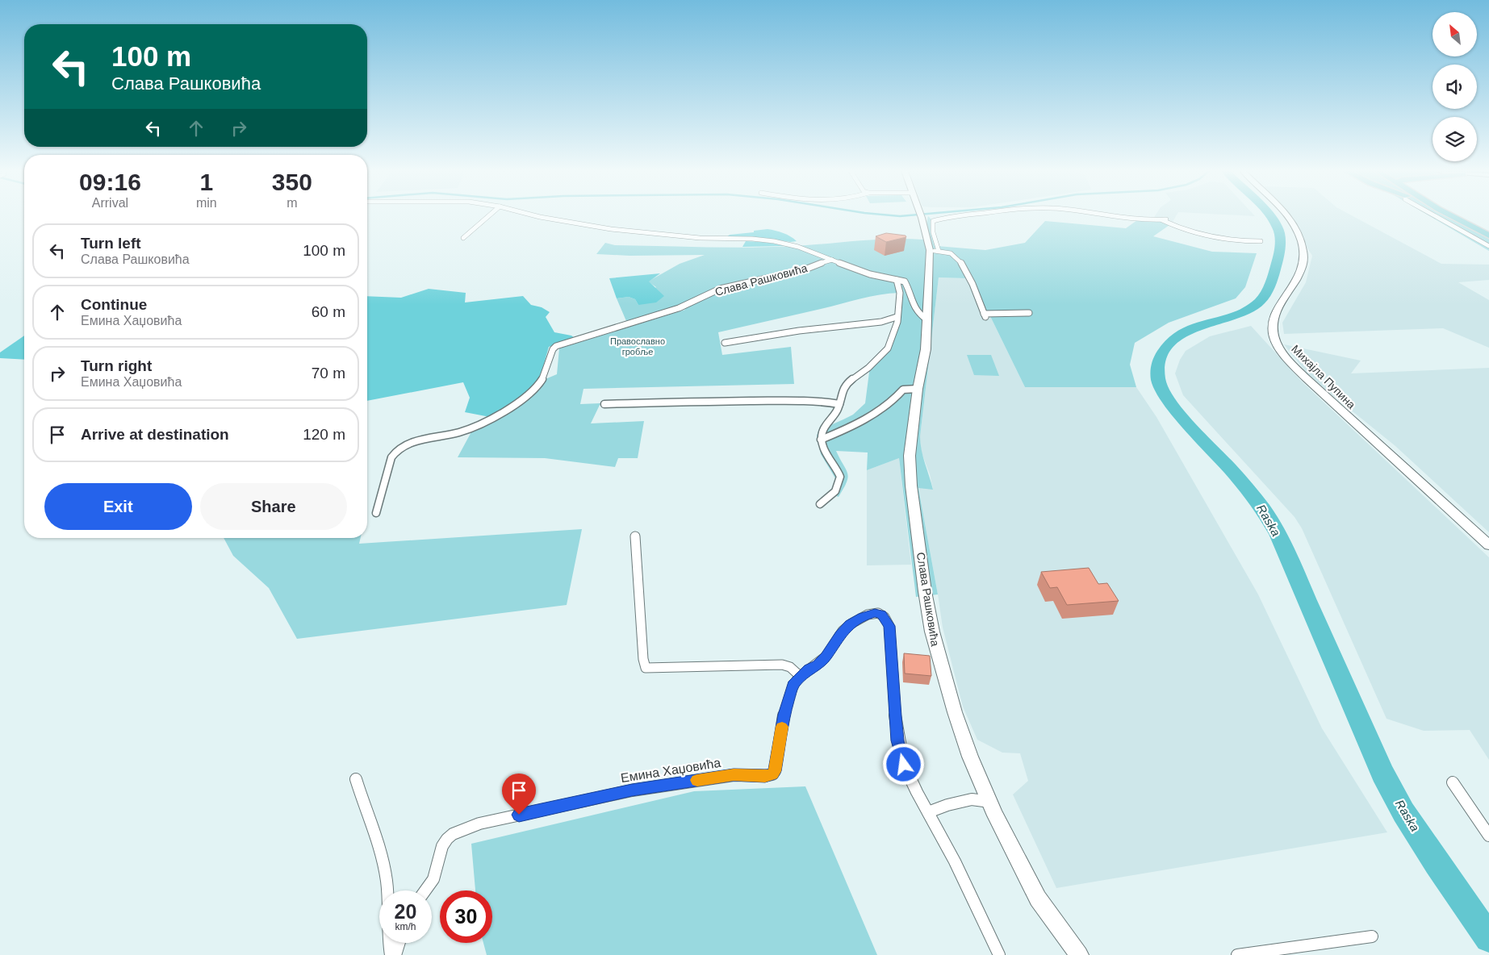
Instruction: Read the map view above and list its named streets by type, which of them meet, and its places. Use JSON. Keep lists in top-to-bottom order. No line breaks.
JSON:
{"streets":{"main road":["Слава Рашковића","Михајла Пупина"],"street":["Емина Хаџовића"]},"water":["Raska"],"parks":["Православно гробље"],"north":"top left","page":{"turn":["100 m","Слава Рашковића"],"eta":["09:16","Arrival","1","min","350","m"],"list":[{"name":"Turn left","note":"Слава Рашковића","value":"100 m"},{"name":"Continue","note":"Емина Хаџовића","value":"60 m"},{"name":"Turn right","note":"Емина Хаџовића","value":"70 m"},{"name":"Arrive at destination","value":"120 m"}],"buttons":["Exit","Share"],"speed":"20 km/h","limit":"30"}}
